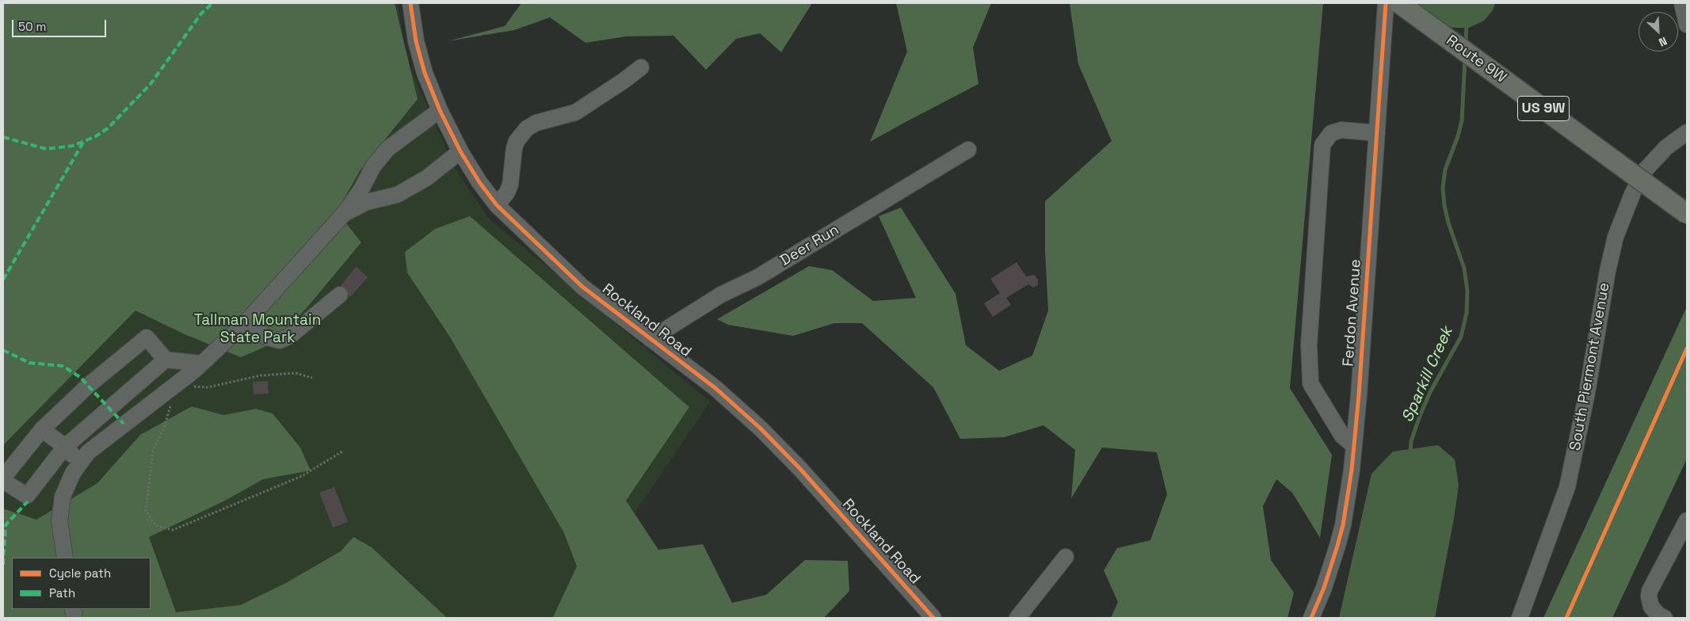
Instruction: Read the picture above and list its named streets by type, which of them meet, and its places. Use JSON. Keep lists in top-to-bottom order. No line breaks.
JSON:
{"streets":{"main road":["Route 9W","US 9W"],"street":["Deer Run","Ferdon Avenue","Rockland Road","South Piermont Avenue"]},"crossings":[["Deer Run","Rockland Road"]],"water":["Sparkill Creek"],"parks":["Tallman Mountain State Park"],"legend":["Cycle path","Path"],"scale_bar":"50 m","north":"bottom right"}
